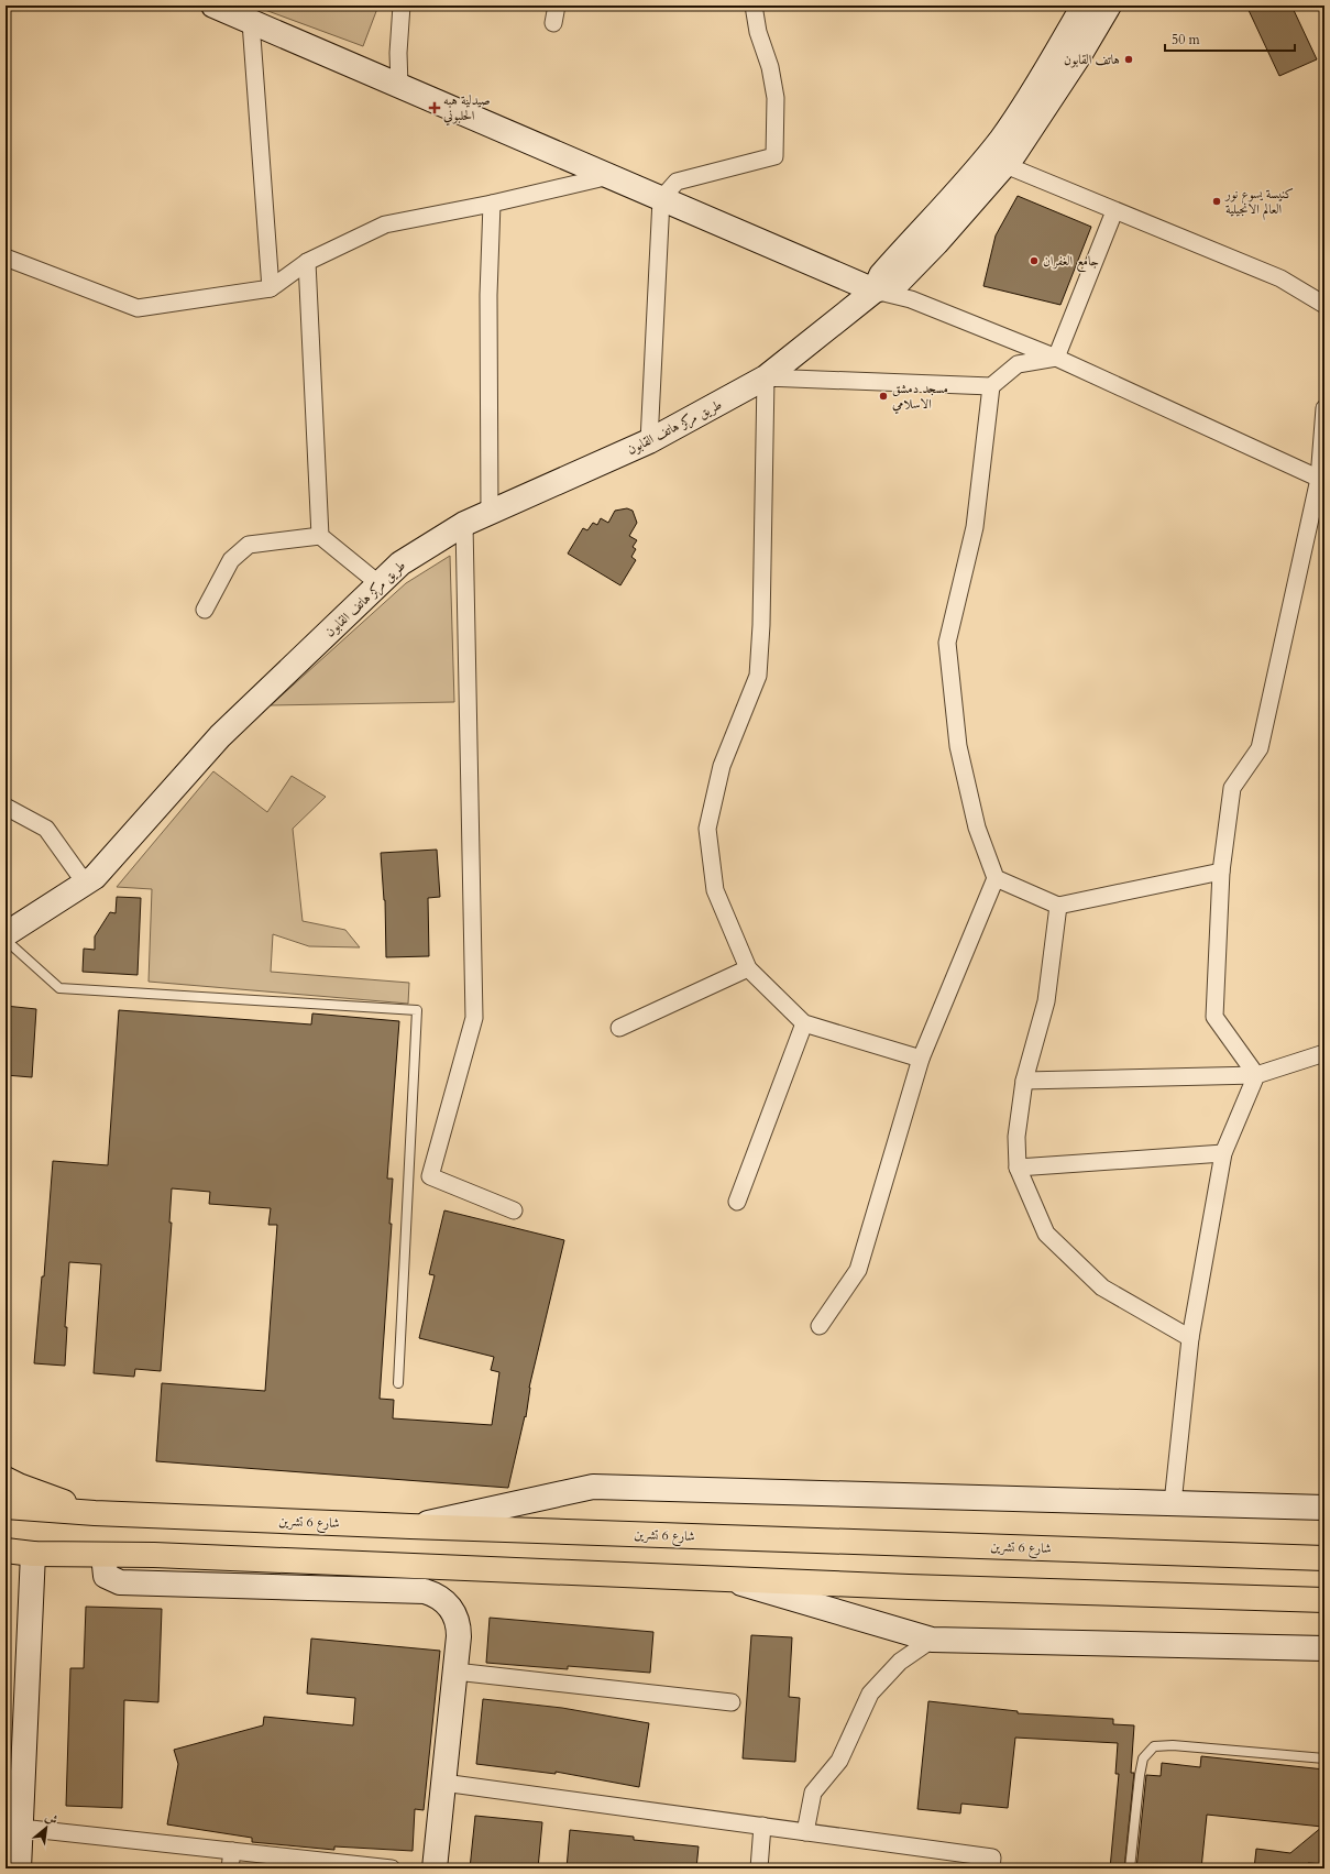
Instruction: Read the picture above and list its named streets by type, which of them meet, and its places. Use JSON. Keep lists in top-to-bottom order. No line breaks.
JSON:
{"streets":{"highway":["شارع 6 تشرين"],"main road":["طريق مركز هاتف القابون"]},"places":{"other":["هاتف القابون","كنيسة يسوع نور العالم الانجيلية","جامع الغفران","مسجد دمشق الاسلامي"],"health":["صيدلية هبه الحلبوني"]},"scale_bar":"50 m","north":"top right"}
